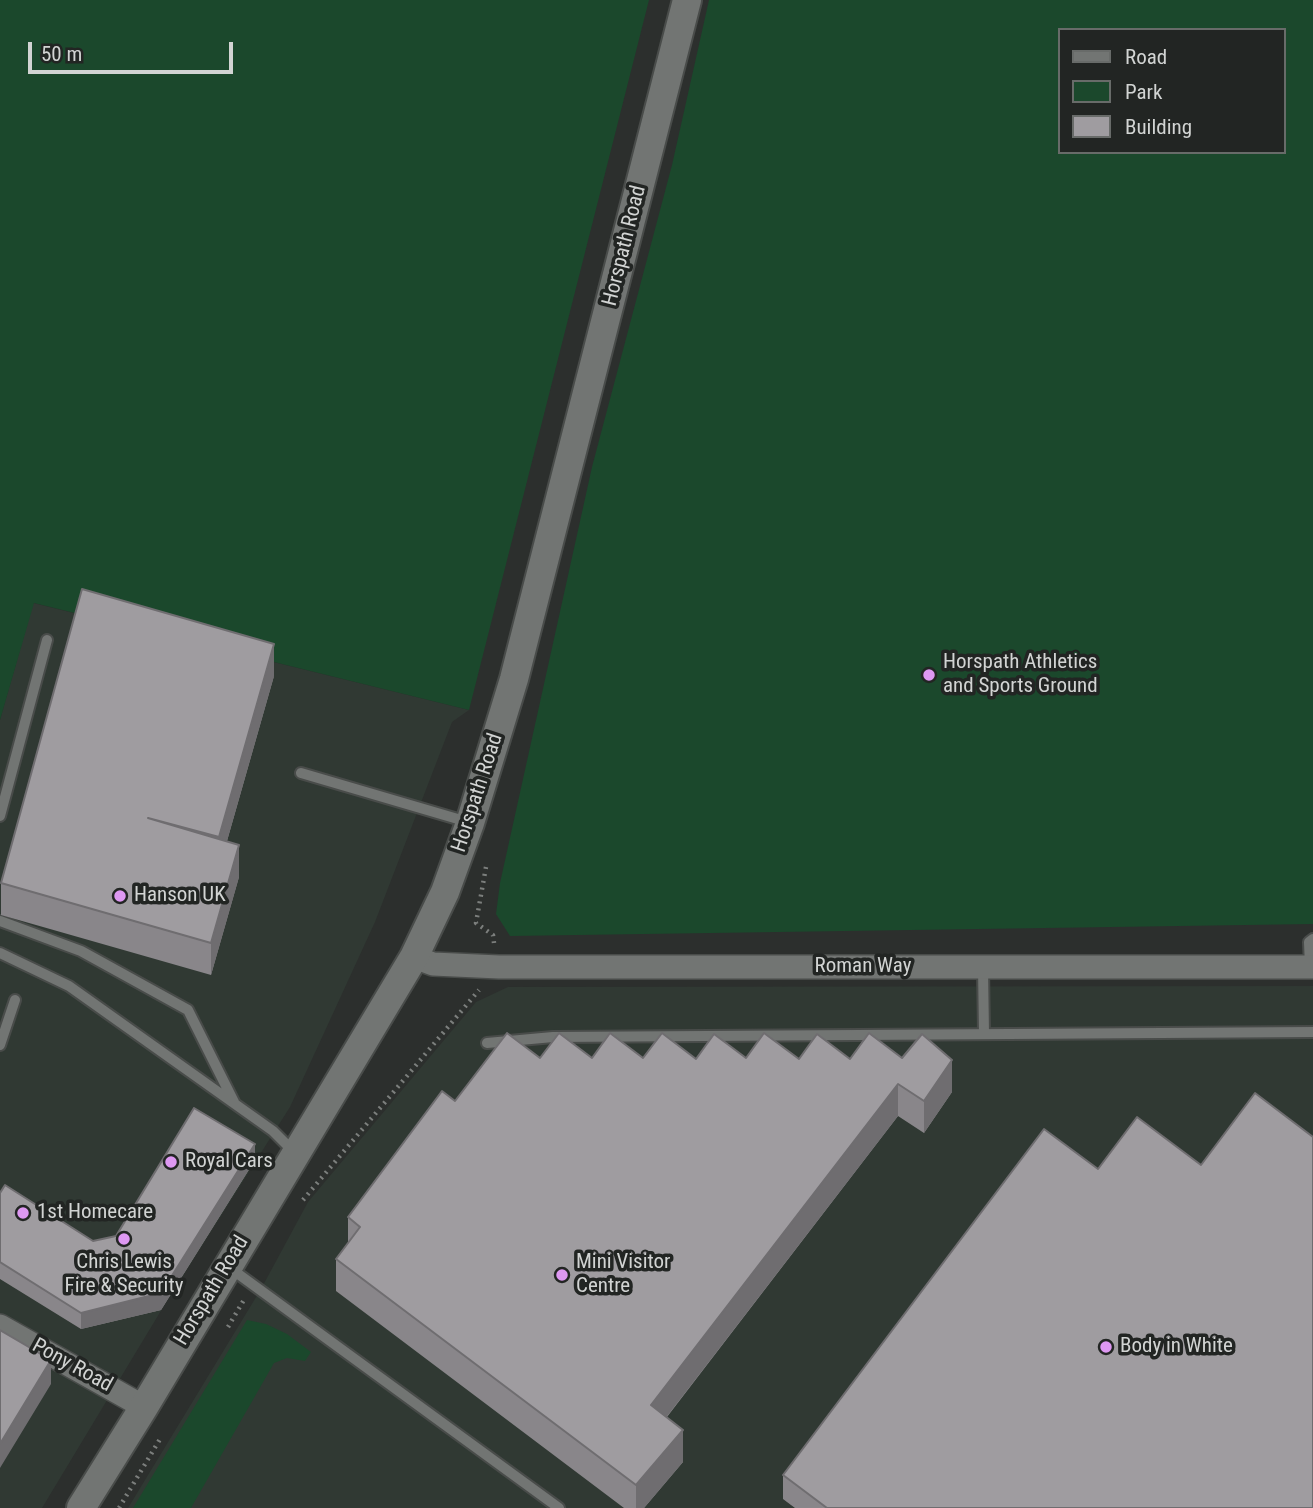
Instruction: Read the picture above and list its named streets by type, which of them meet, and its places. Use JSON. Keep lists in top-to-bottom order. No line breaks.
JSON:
{"streets":{"street":["Horspath Road","Roman Way","Pony Road"]},"crossings":[["Horspath Road","Roman Way"],["Horspath Road","Pony Road"]],"places":["Horspath Athletics and Sports Ground","Hanson UK","Royal Cars","1st Homecare","Chris Lewis Fire & Security","Mini Visitor Centre","Body in White"],"legend":["Road","Park","Building"],"scale_bar":"50 m"}
